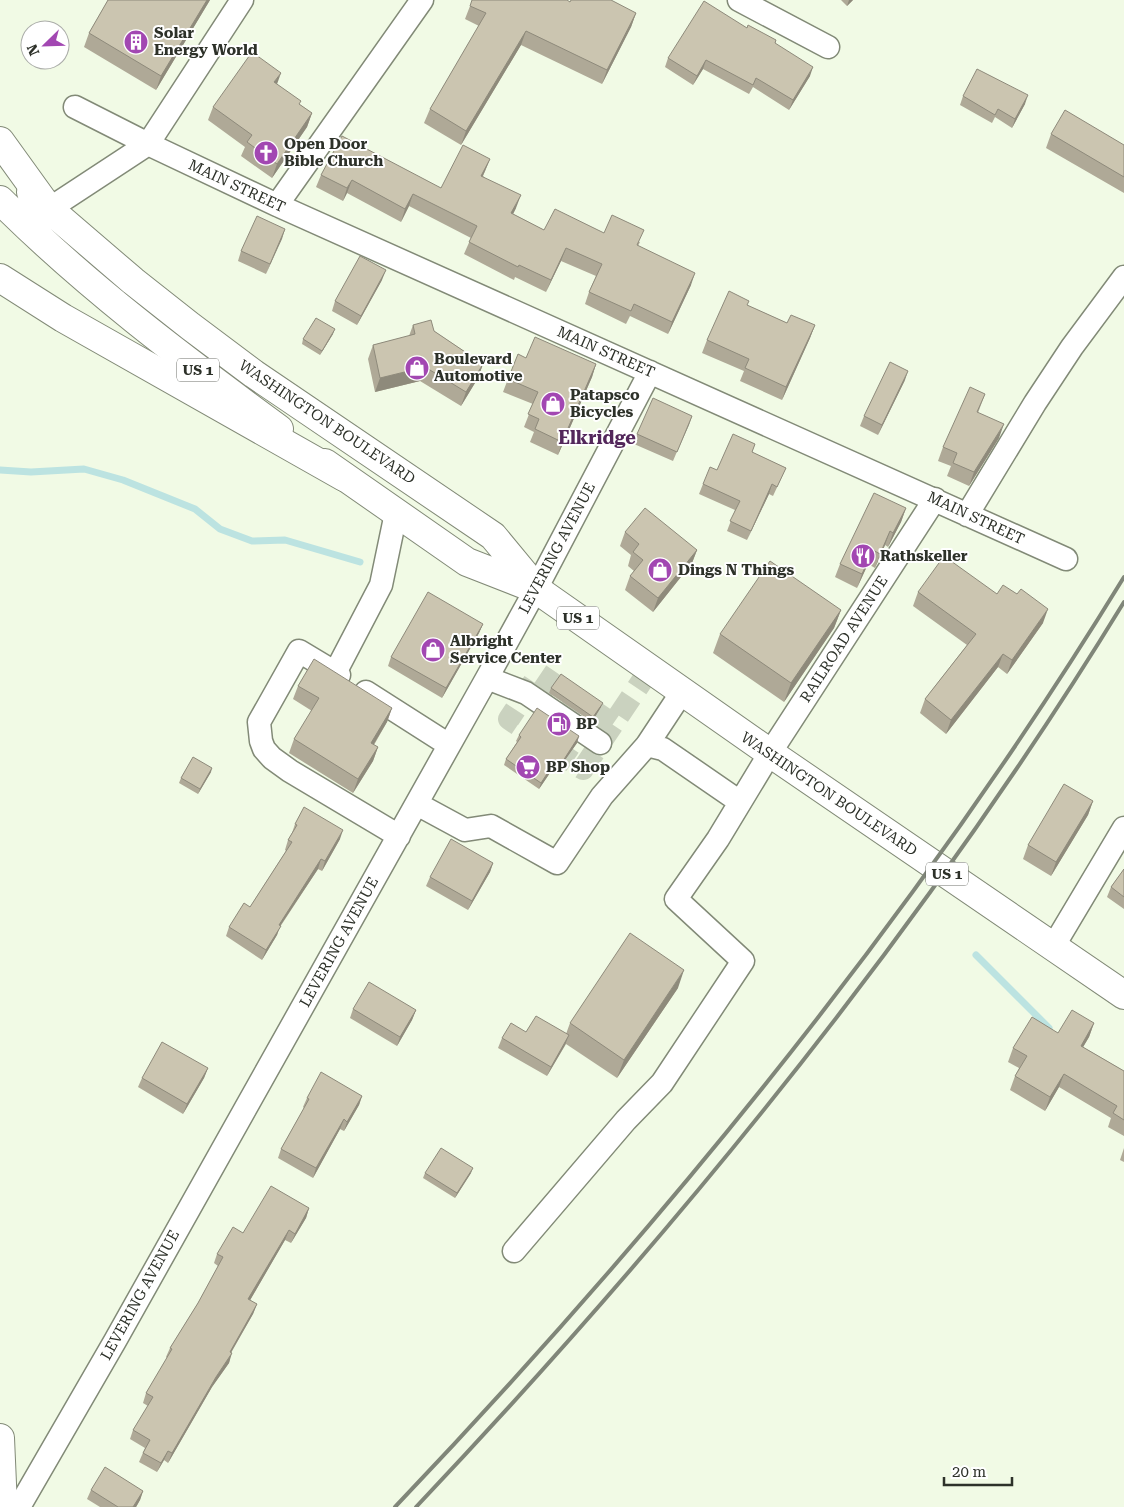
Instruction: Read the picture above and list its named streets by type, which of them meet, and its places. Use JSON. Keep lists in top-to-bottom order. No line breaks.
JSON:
{"streets":{"main road":["US 1","WASHINGTON BOULEVARD"],"street":["MAIN STREET","LEVERING AVENUE","RAILROAD AVENUE"]},"crossings":[["MAIN STREET","LEVERING AVENUE"],["MAIN STREET","RAILROAD AVENUE"],["WASHINGTON BOULEVARD","LEVERING AVENUE"],["WASHINGTON BOULEVARD","RAILROAD AVENUE"]],"districts":["Elkridge"],"places":{"building":["Solar Energy World"],"church":["Open Door Bible Church"],"shop":["Boulevard Automotive","Patapsco Bicycles","Dings N Things","Albright Service Center"],"restaurant":["Rathskeller"],"fuel station":["BP"],"supermarket":["BP Shop"]},"scale_bar":"20 m","north":"bottom left"}
